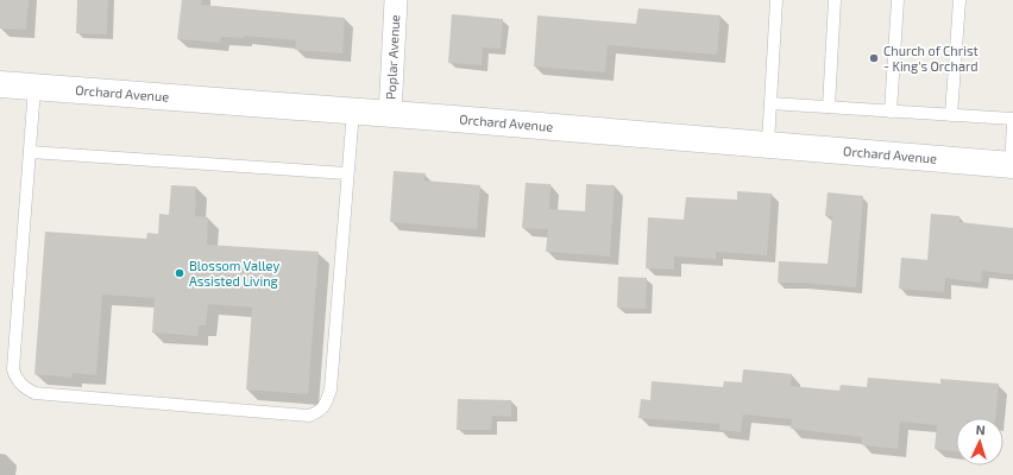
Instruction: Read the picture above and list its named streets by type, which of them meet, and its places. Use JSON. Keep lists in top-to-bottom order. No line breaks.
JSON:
{"streets":{"street":["Poplar Avenue","Orchard Avenue"]},"crossings":[["Poplar Avenue","Orchard Avenue"]],"places":["Church of Christ - King's Orchard","Blossom Valley Assisted Living"],"north":"top"}
